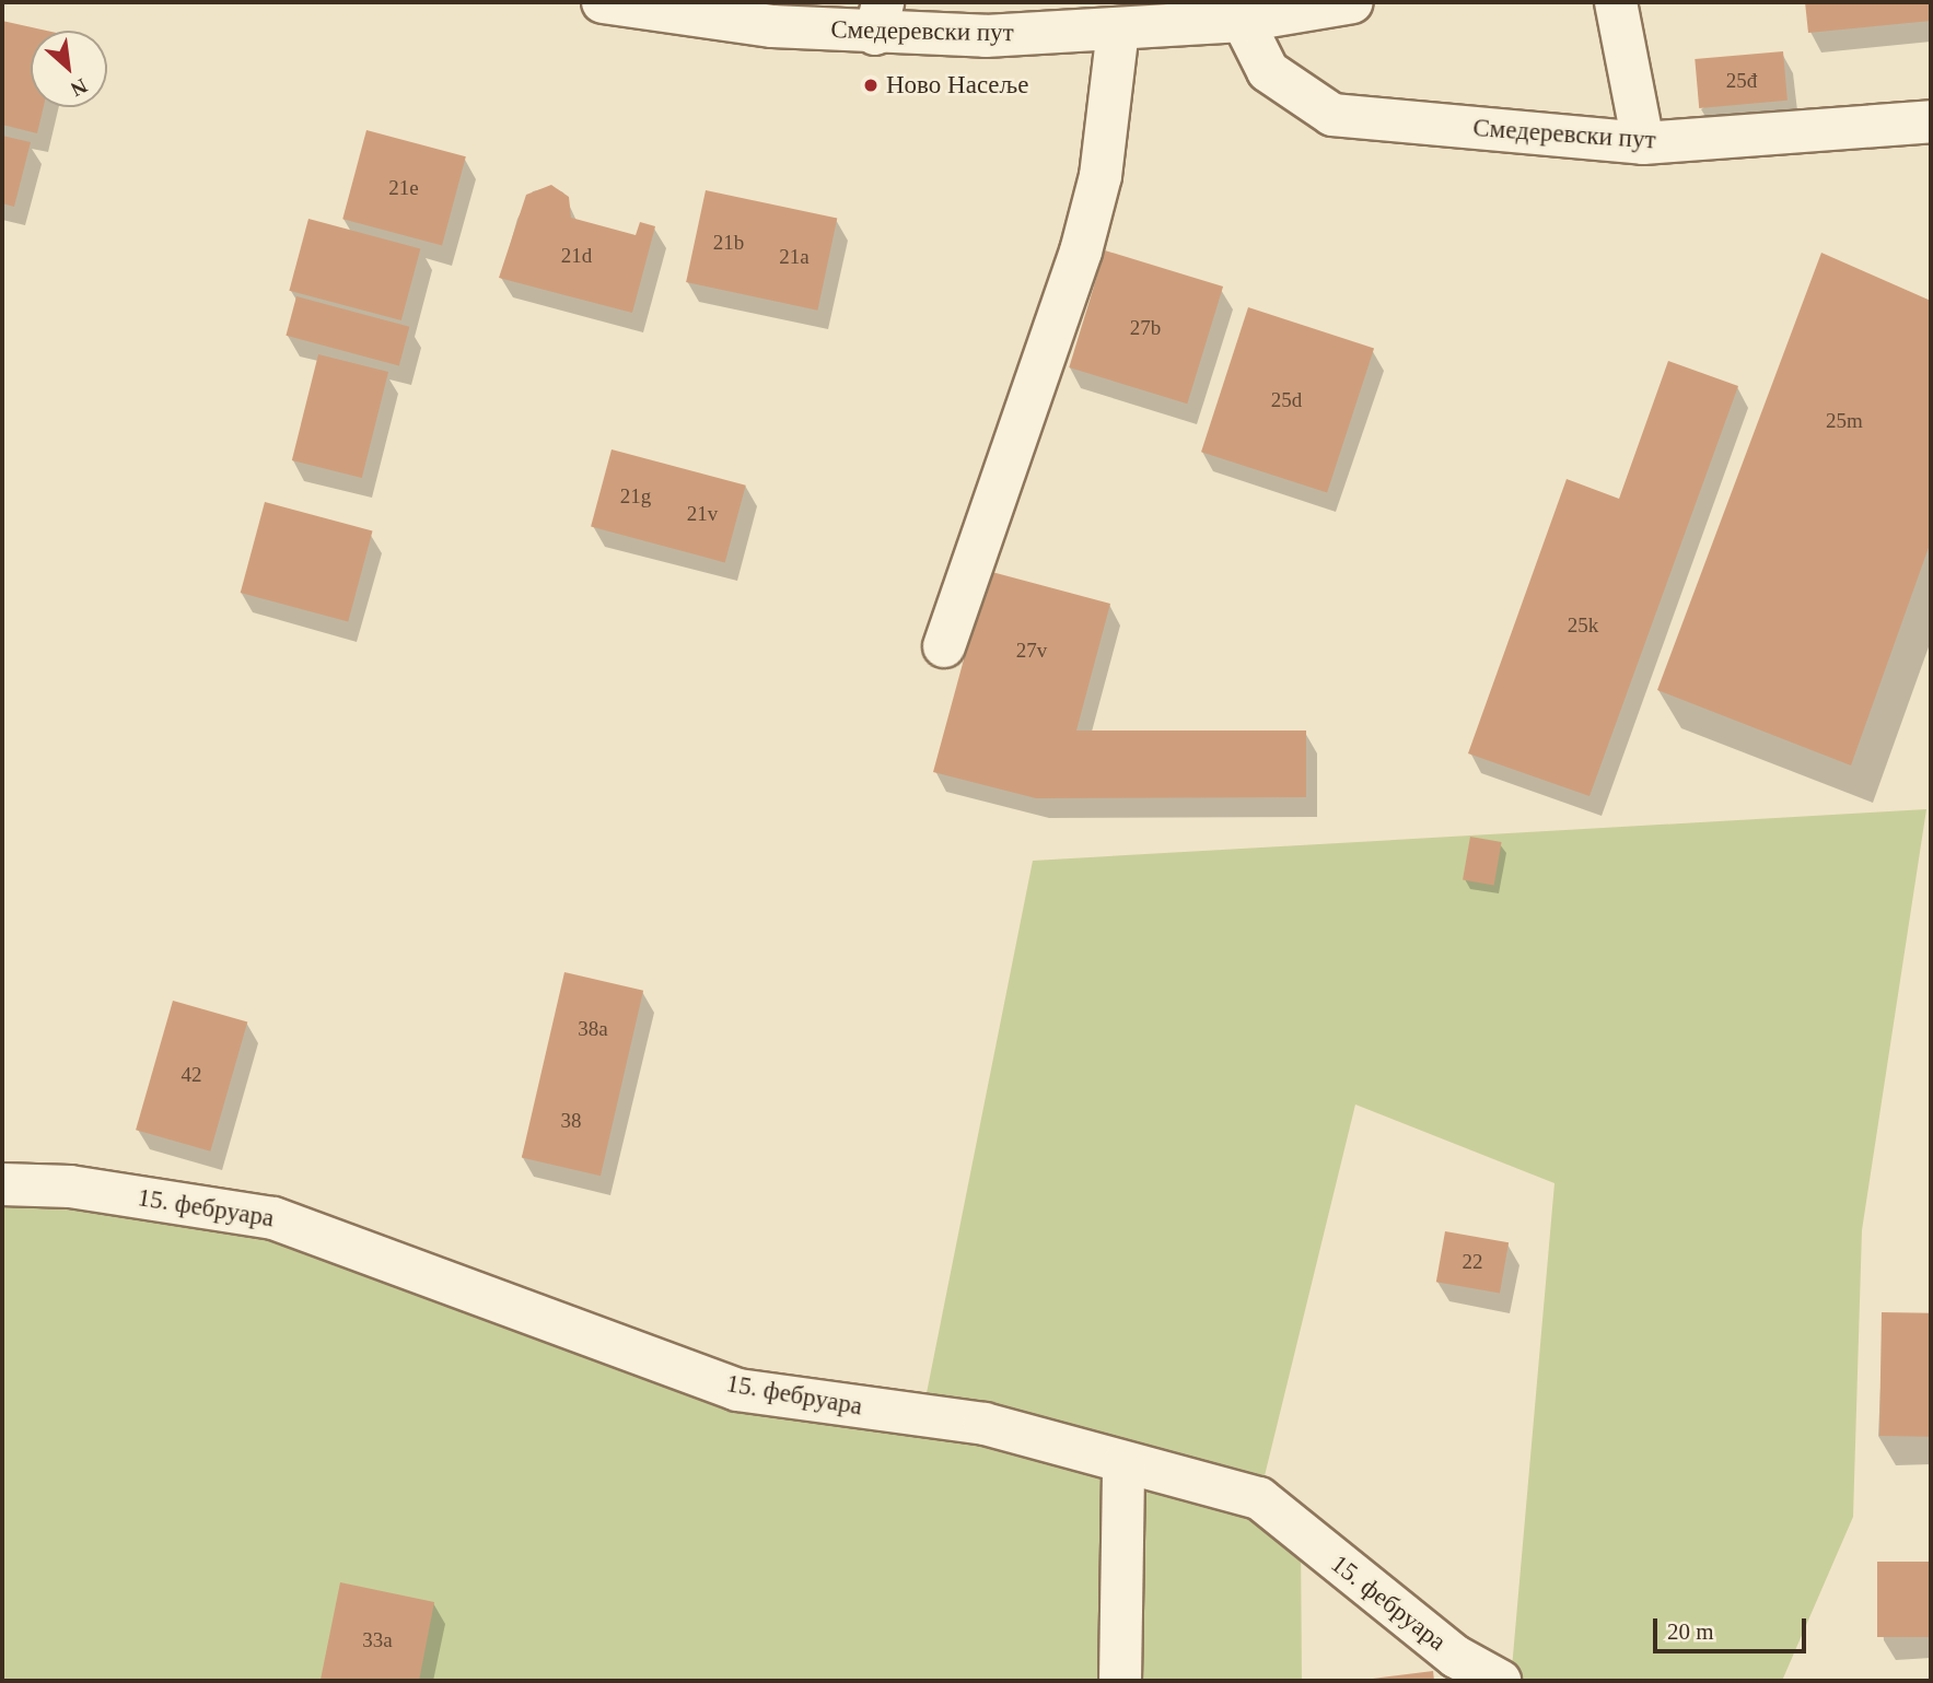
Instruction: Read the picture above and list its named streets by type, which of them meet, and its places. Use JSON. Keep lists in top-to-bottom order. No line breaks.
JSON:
{"streets":{"street":["Смедеревски пут","15. фебруара"]},"places":["Ново Насеље"],"house_numbers":["25đ","21e","21b","21d","21a","27b","25d","25m","21g","21v","25k","27v","38a","42","38","22","33a"],"scale_bar":"20 m","north":"bottom right"}
